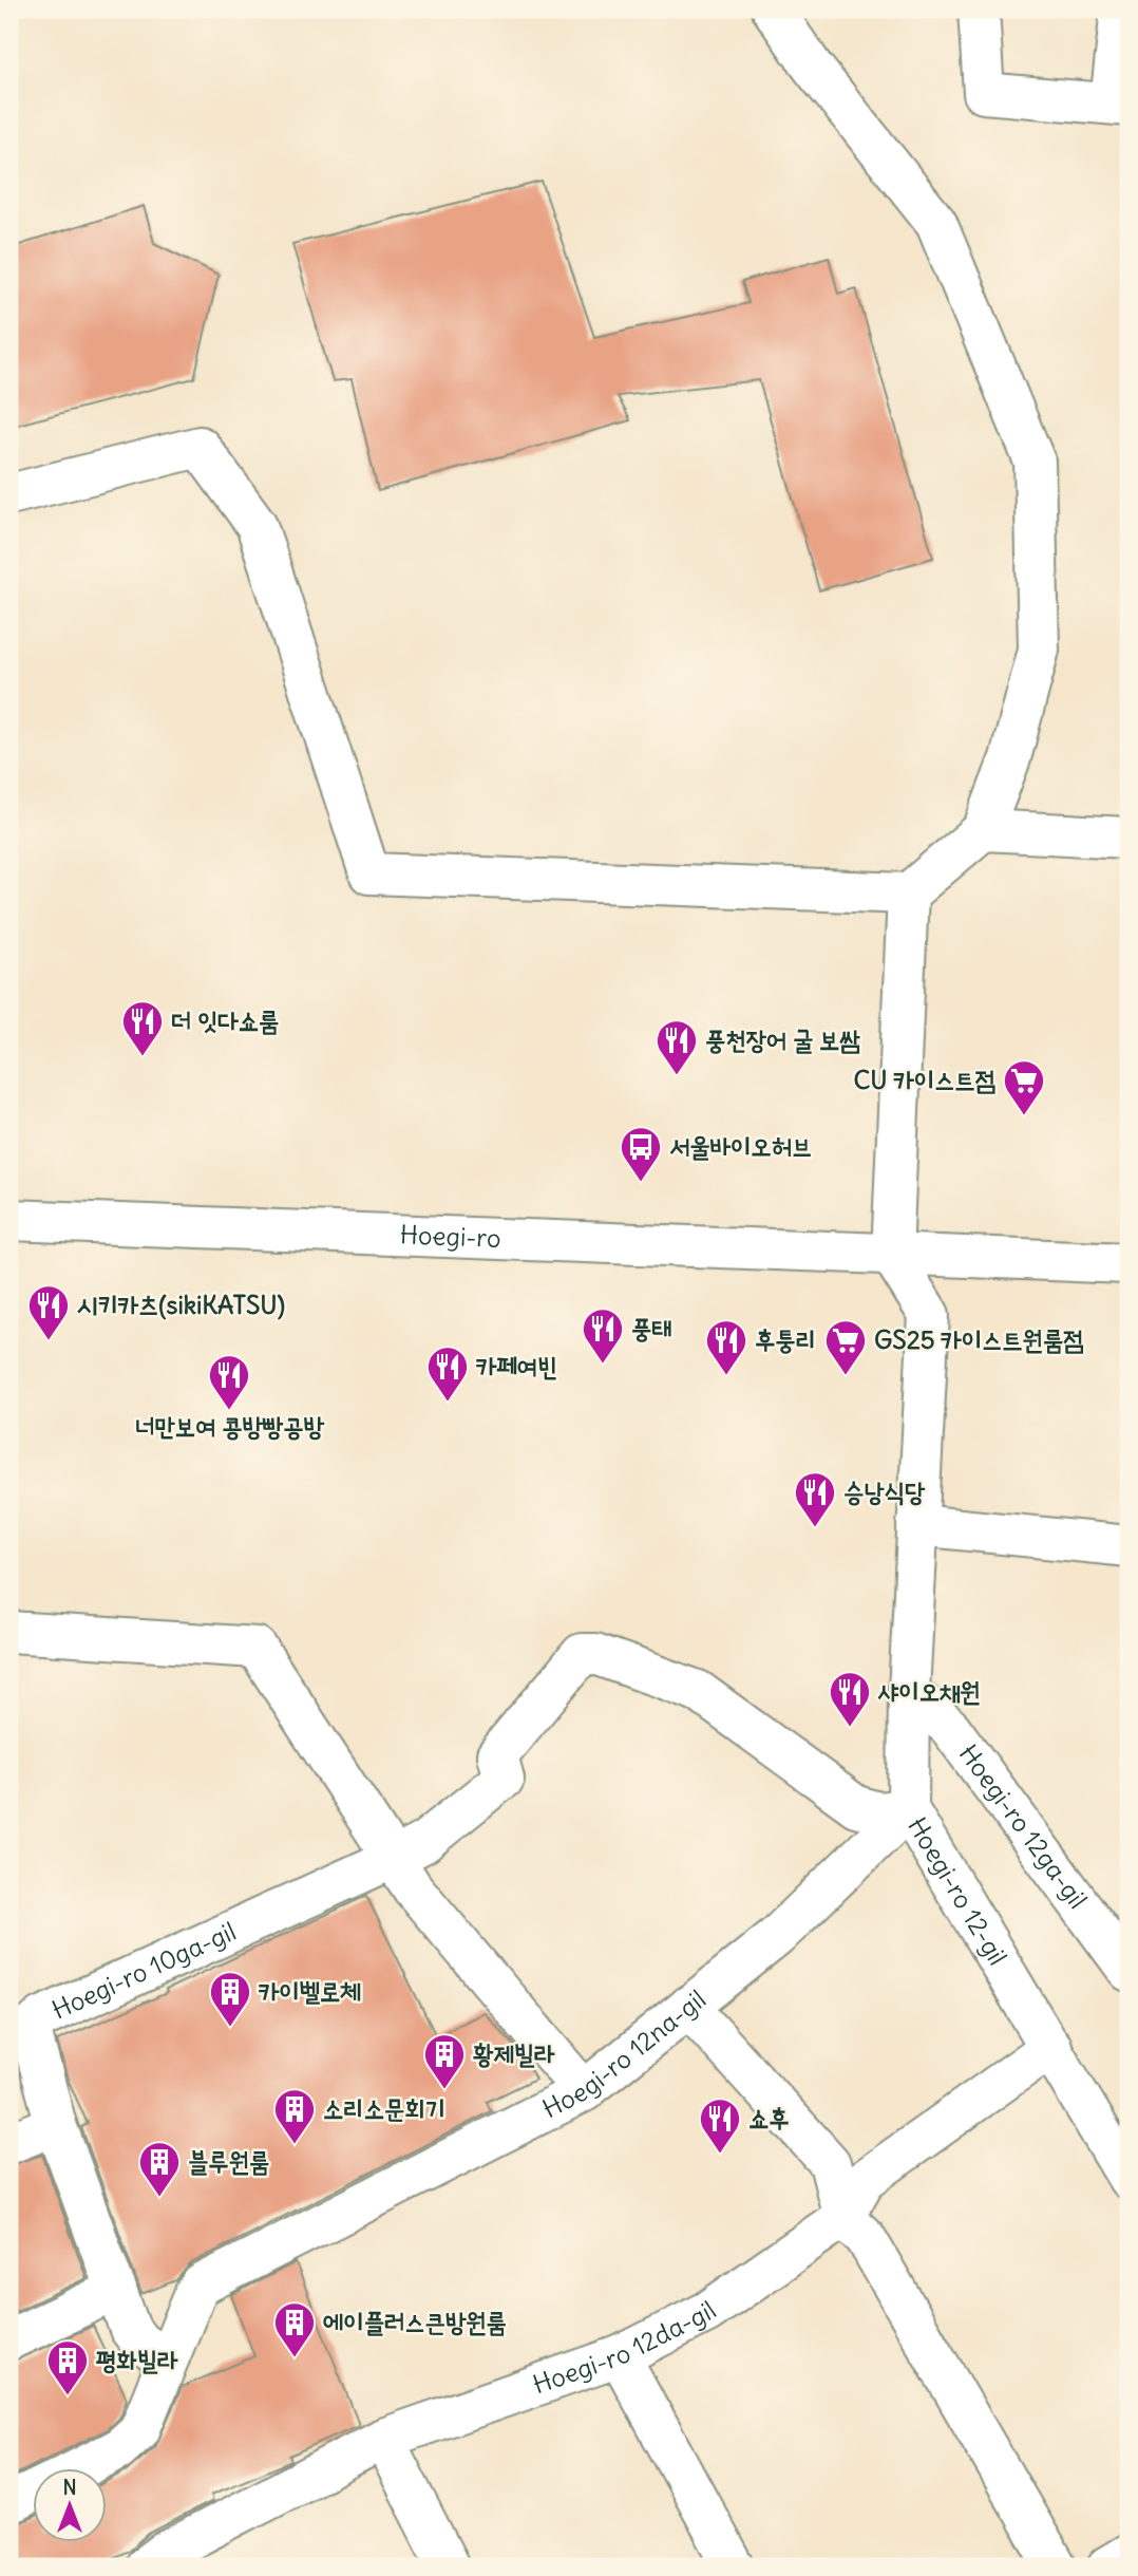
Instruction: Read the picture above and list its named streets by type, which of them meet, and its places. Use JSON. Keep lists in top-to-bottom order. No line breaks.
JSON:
{"streets":{"street":["Hoegi-ro","Hoegi-ro 12ga-gil","Hoegi-ro 12-gil","Hoegi-ro 10ga-gil","Hoegi-ro 12na-gil","Hoegi-ro 12da-gil"]},"crossings":[["Hoegi-ro","Hoegi-ro 12-gil"],["Hoegi-ro 12ga-gil","Hoegi-ro 12-gil"],["Hoegi-ro 12-gil","Hoegi-ro 10ga-gil"],["Hoegi-ro 12-gil","Hoegi-ro 12na-gil"],["Hoegi-ro 12-gil","Hoegi-ro 12da-gil"],["Hoegi-ro 10ga-gil","Hoegi-ro 12na-gil"]],"places":{"restaurant":["더 잇다쇼룸","풍천장어 굴 보쌈","시키카츠(sikiKATSU)","풍태","후퉁리","카페여빈","너만보여 콩방빵공방","승낭식당","샤이오채원","쇼후"],"supermarket":["CU 카이스트점","GS25 카이스트원룸점"],"bus stop":["서울바이오허브"],"building":["카이벨로체","황제빌라","소리소문회기","블루원룸","에이플러스큰방원룸","평화빌라"]},"north":"top"}
